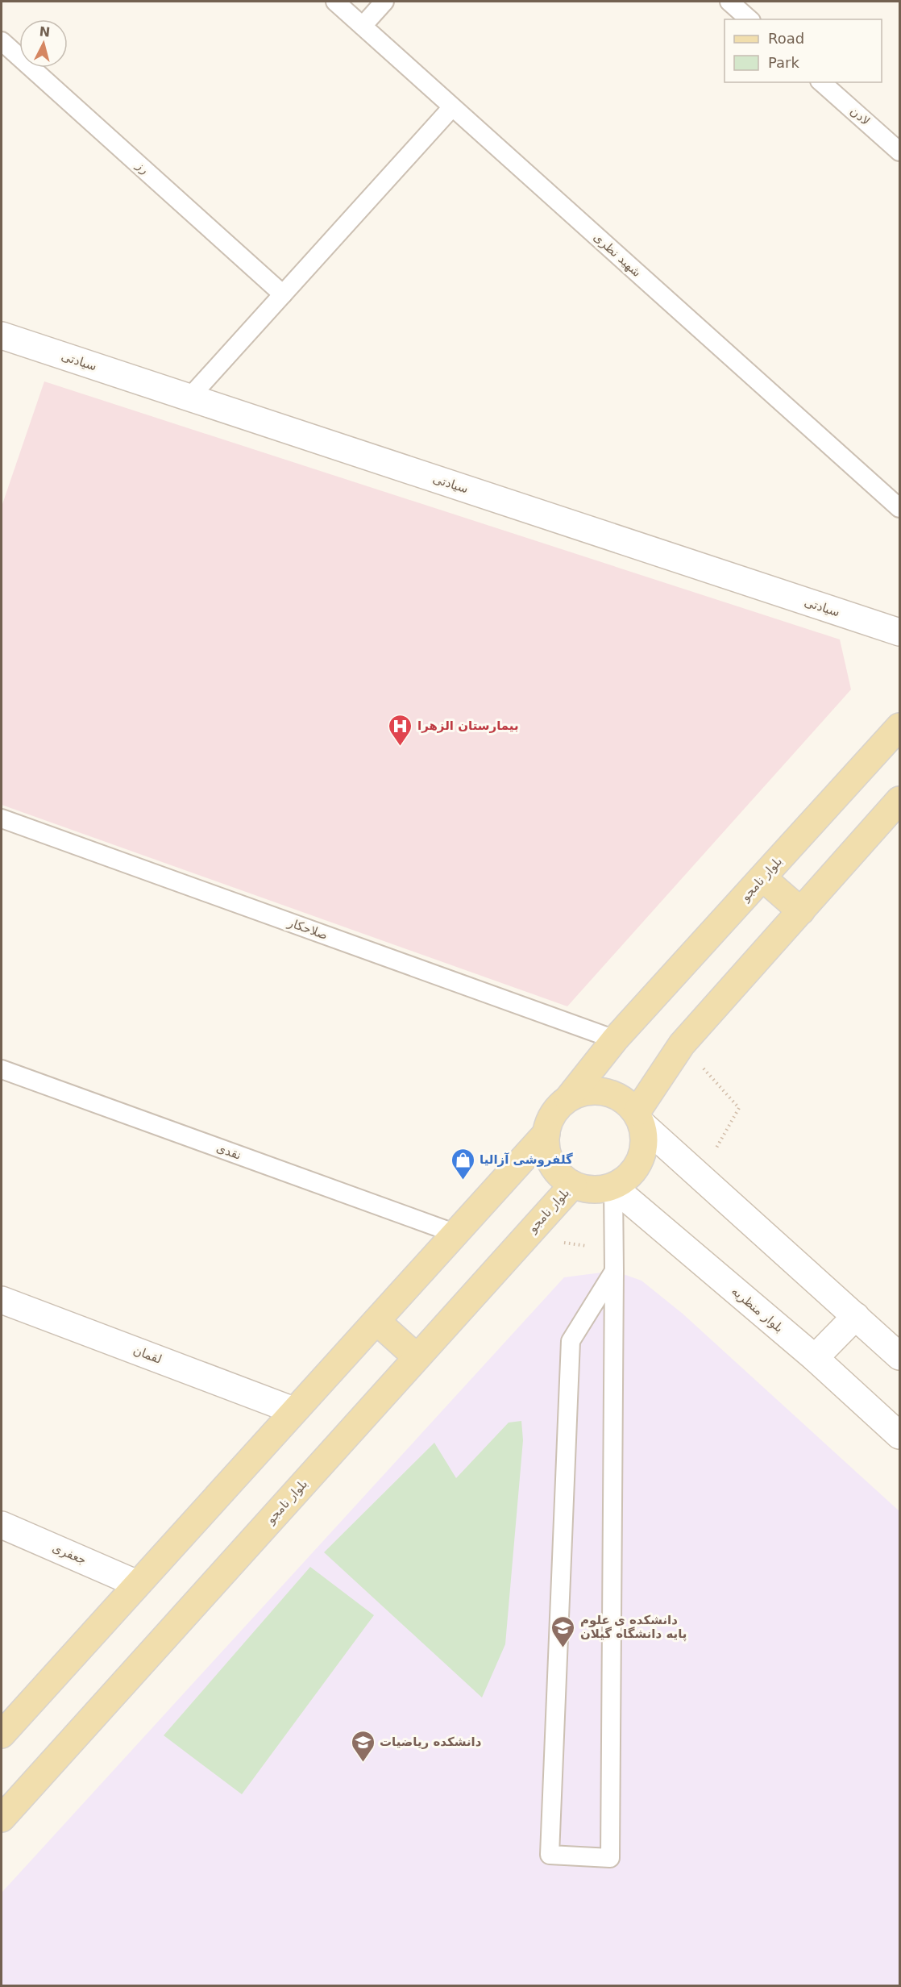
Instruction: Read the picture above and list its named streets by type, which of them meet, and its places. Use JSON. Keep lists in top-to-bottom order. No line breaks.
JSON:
{"streets":{"main road":["بلوار نامجو"],"street":["سیادتی","بلوار منظریه","لقمان","جعفری"],"lane":["لادن","رز","شهید نظری","صلاحکار","نقدی"]},"crossings":[["بلوار نامجو","صلاحکار"],["بلوار نامجو","بلوار منظریه"]],"places":{"hospital":["بیمارستان الزهرا"],"shop":["گلفروشی آزالیا"],"school or university":["دانشکده ی علوم پایه دانشگاه گیلان","دانشکده ریاضیات"]},"legend":["Road","Park"],"north":"top"}
